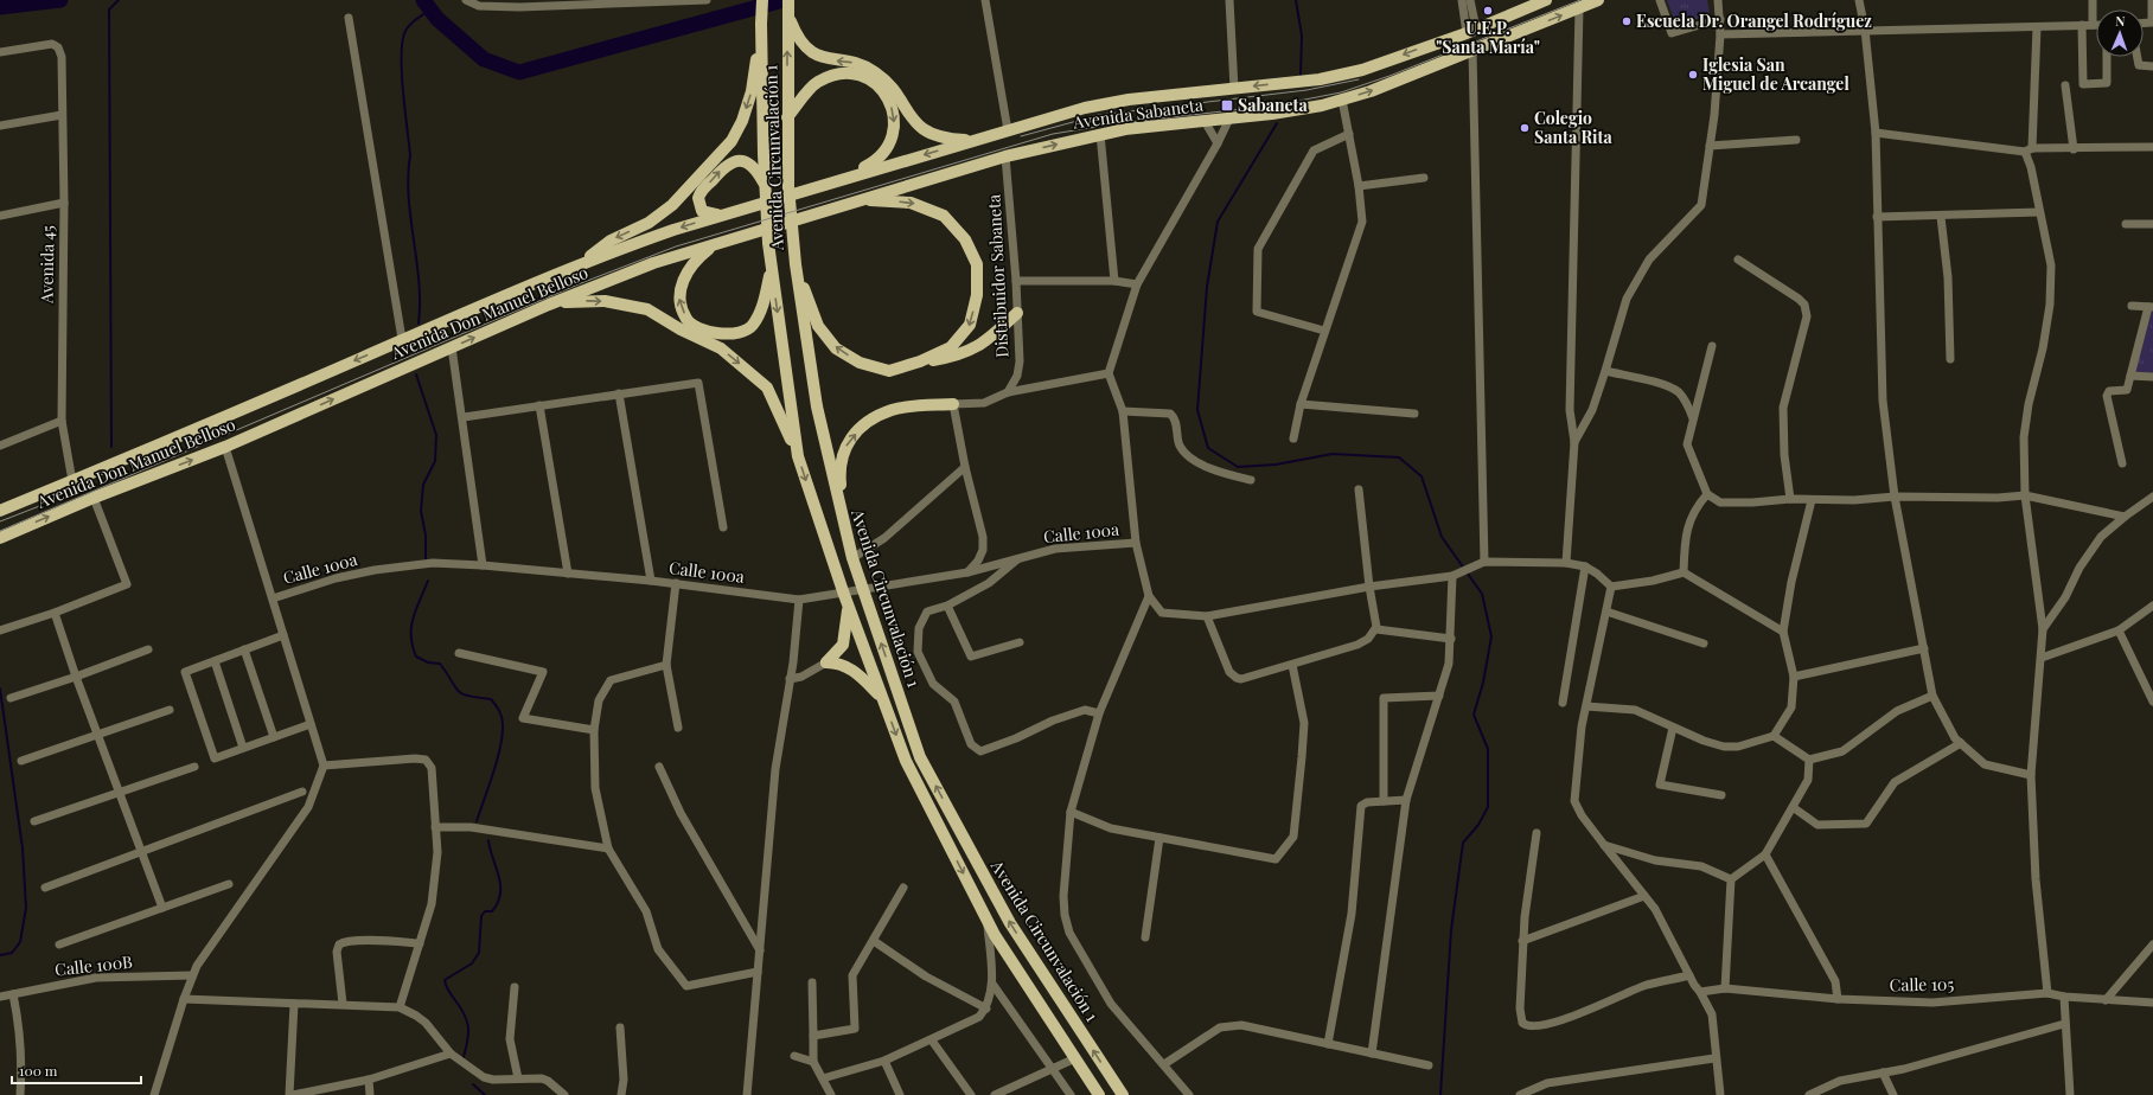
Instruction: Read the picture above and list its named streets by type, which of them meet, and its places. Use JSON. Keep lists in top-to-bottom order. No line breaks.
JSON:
{"streets":{"main road":["Avenida Sabaneta","Avenida Circunvalación 1","Avenida Don Manuel Belloso"],"street":["Avenida 45","Distribuidor Sabaneta","Calle 100a","Calle 100B","Calle 105"]},"crossings":[["Avenida Sabaneta","Distribuidor Sabaneta"],["Avenida Sabaneta","Avenida Don Manuel Belloso"],["Avenida 45","Avenida Don Manuel Belloso"],["Distribuidor Sabaneta","Avenida Don Manuel Belloso"]],"places":{"other":["U.E.P. \"Santa María\"","Escuela Dr. Orangel Rodríguez","Iglesia San Miguel de Arcangel","Colegio Santa Rita"],"transit":["Sabaneta"]},"scale_bar":"100 m","north":"top"}
